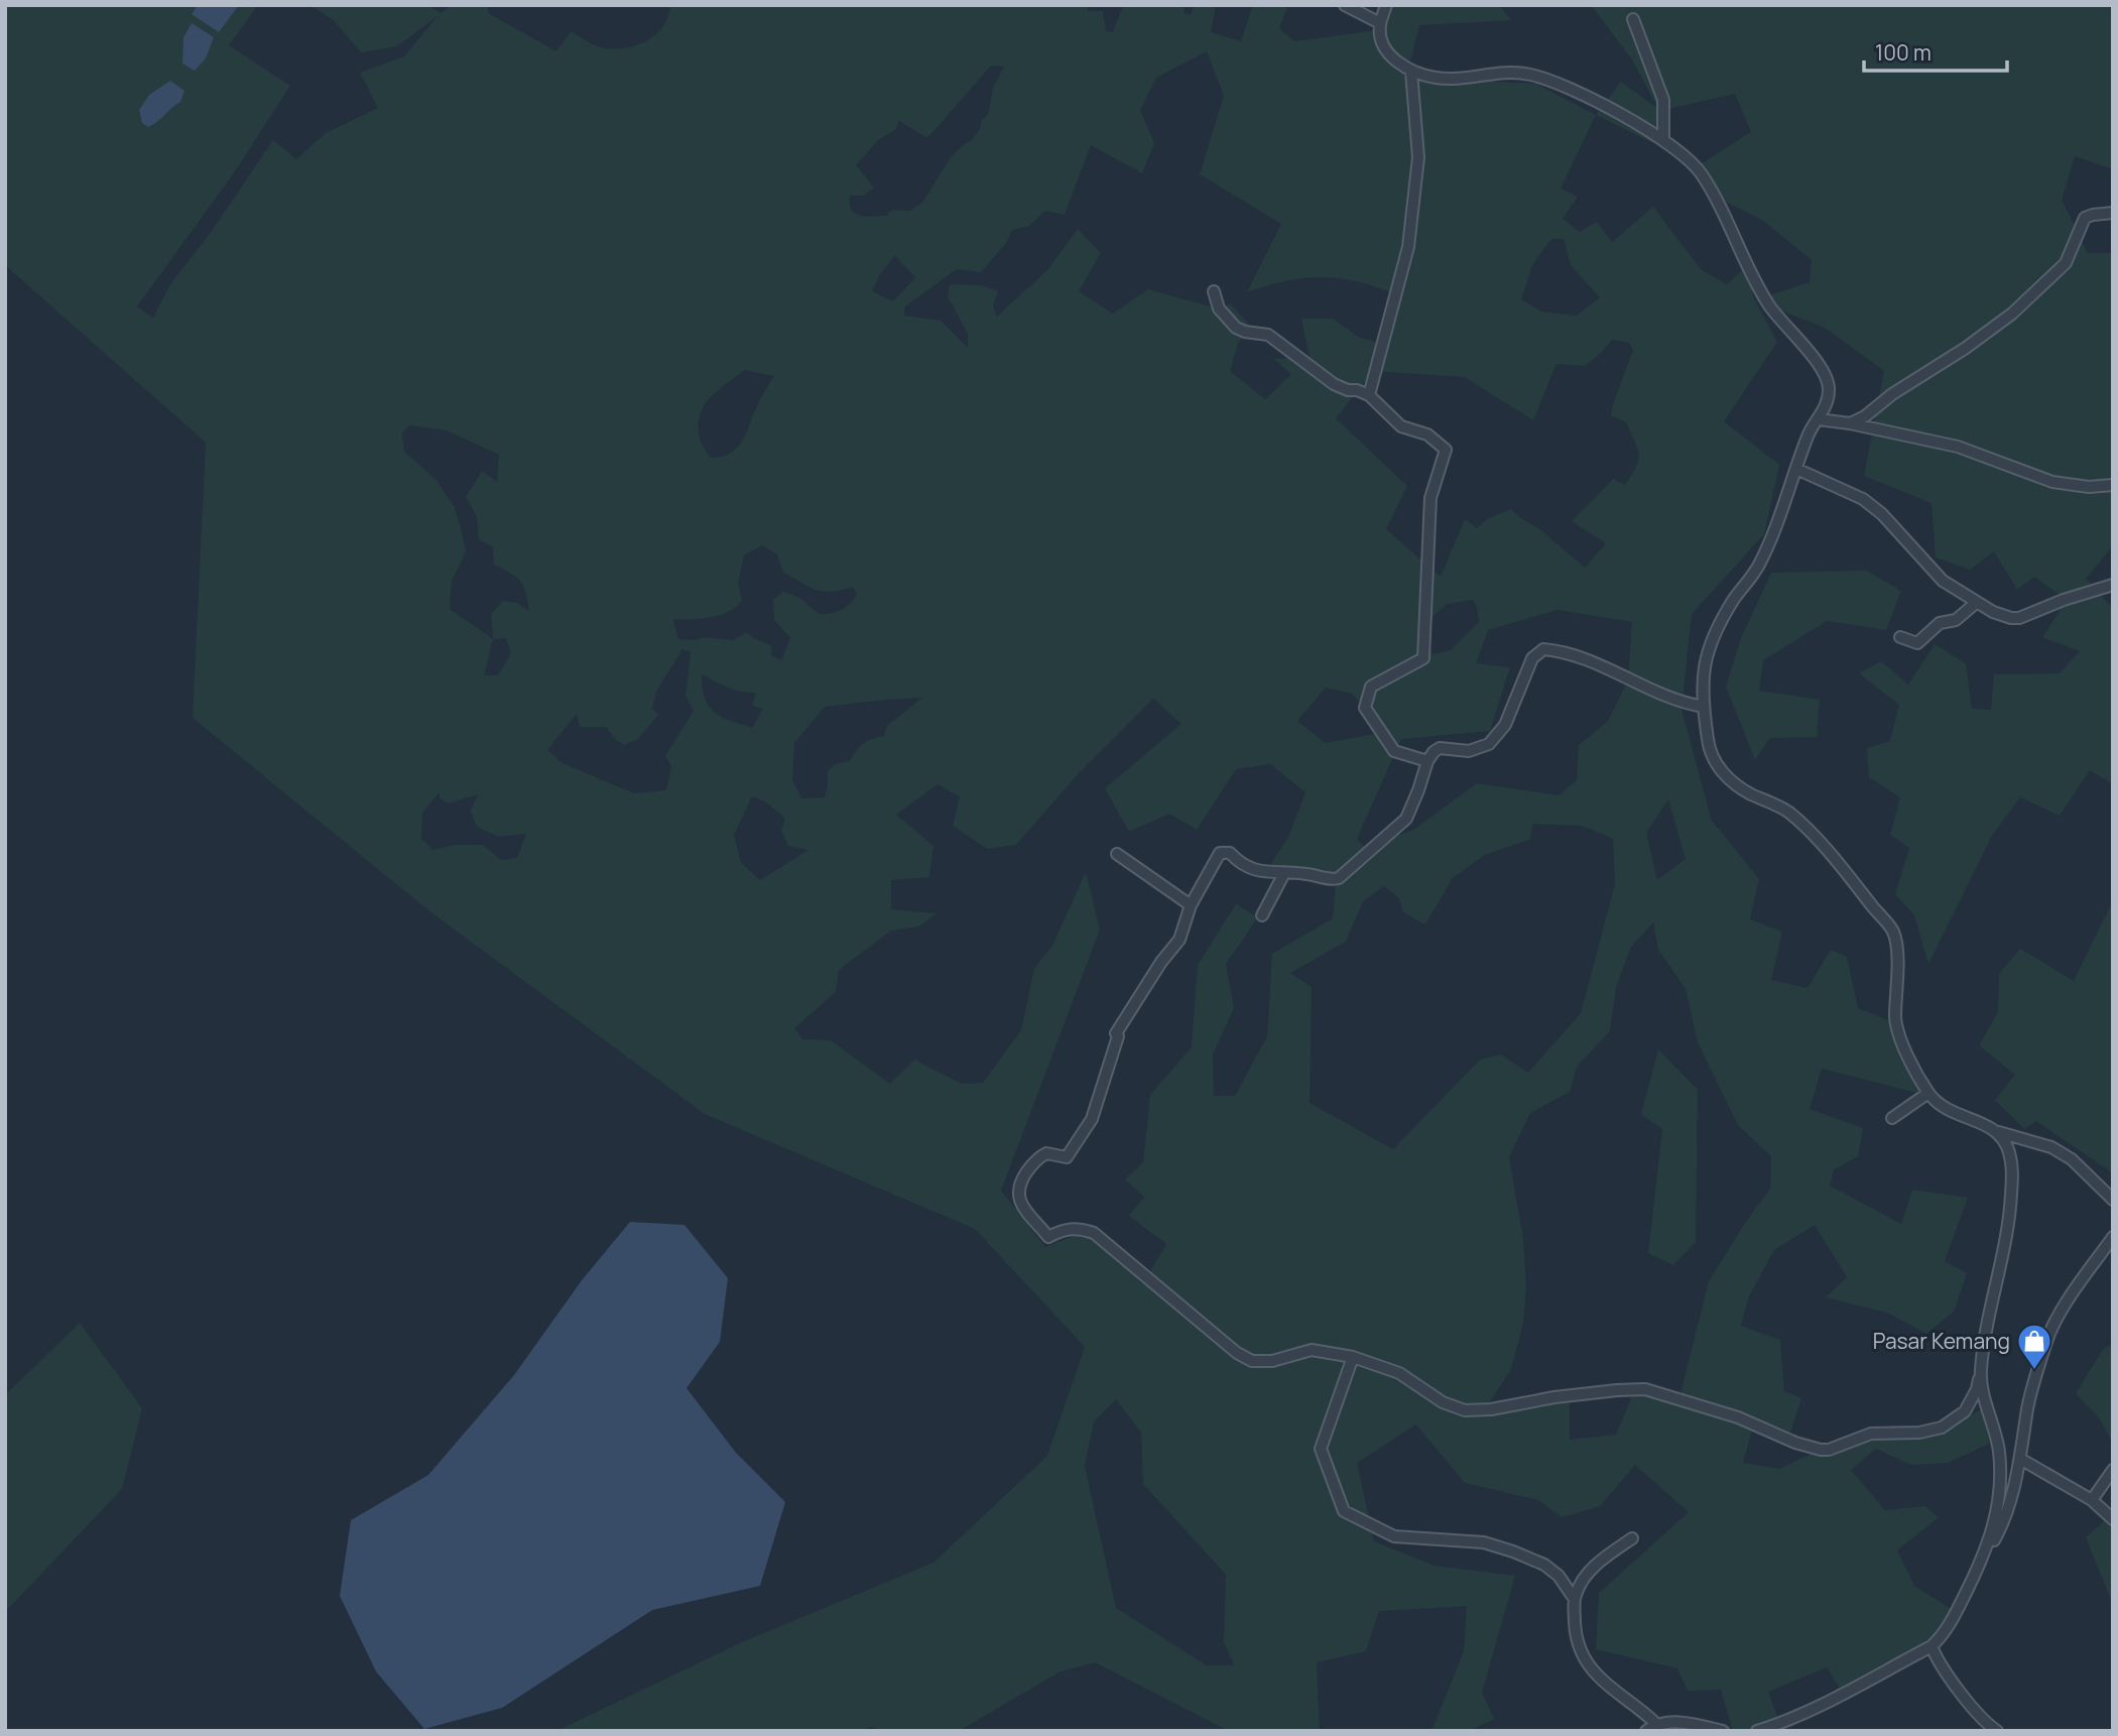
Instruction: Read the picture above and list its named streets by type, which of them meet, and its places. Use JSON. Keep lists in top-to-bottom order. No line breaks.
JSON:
{"places":{"shop":["Pasar Kemang"]},"scale_bar":"100 m"}
